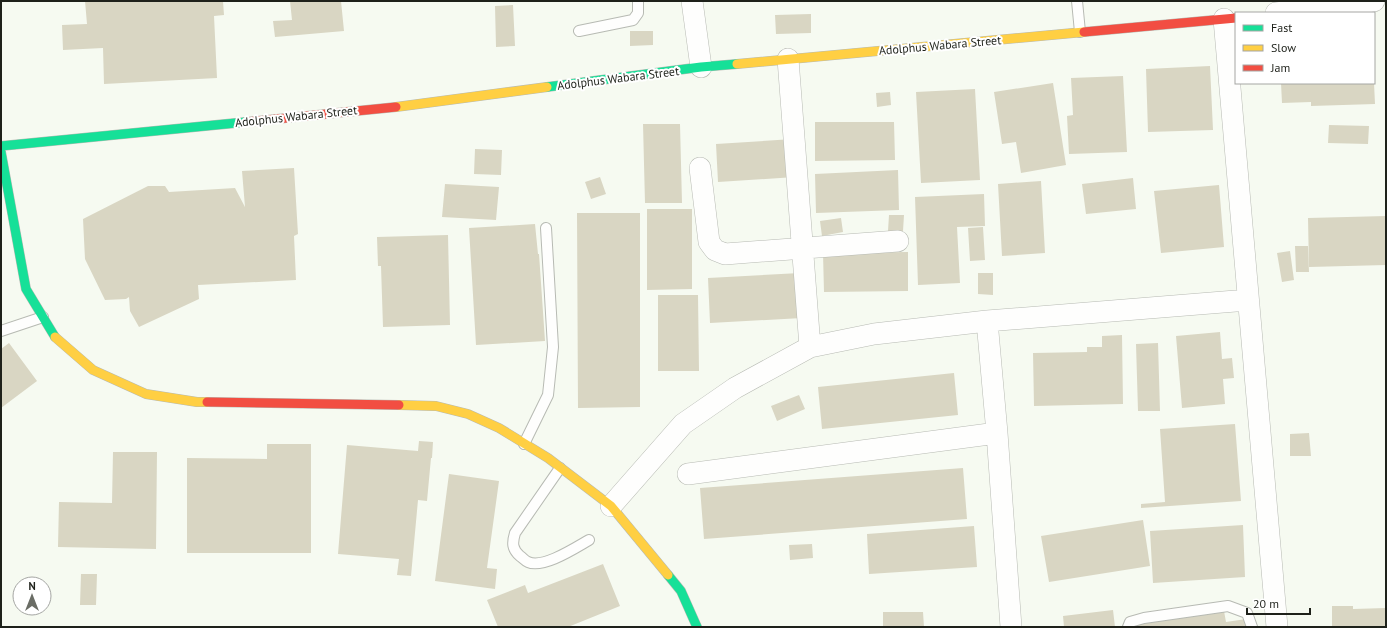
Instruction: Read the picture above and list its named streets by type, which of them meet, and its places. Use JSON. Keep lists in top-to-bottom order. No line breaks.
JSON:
{"streets":{"street":["Adolphus Wabara Street"]},"legend":["Fast","Slow","Jam"],"scale_bar":"20 m","north":"top"}
